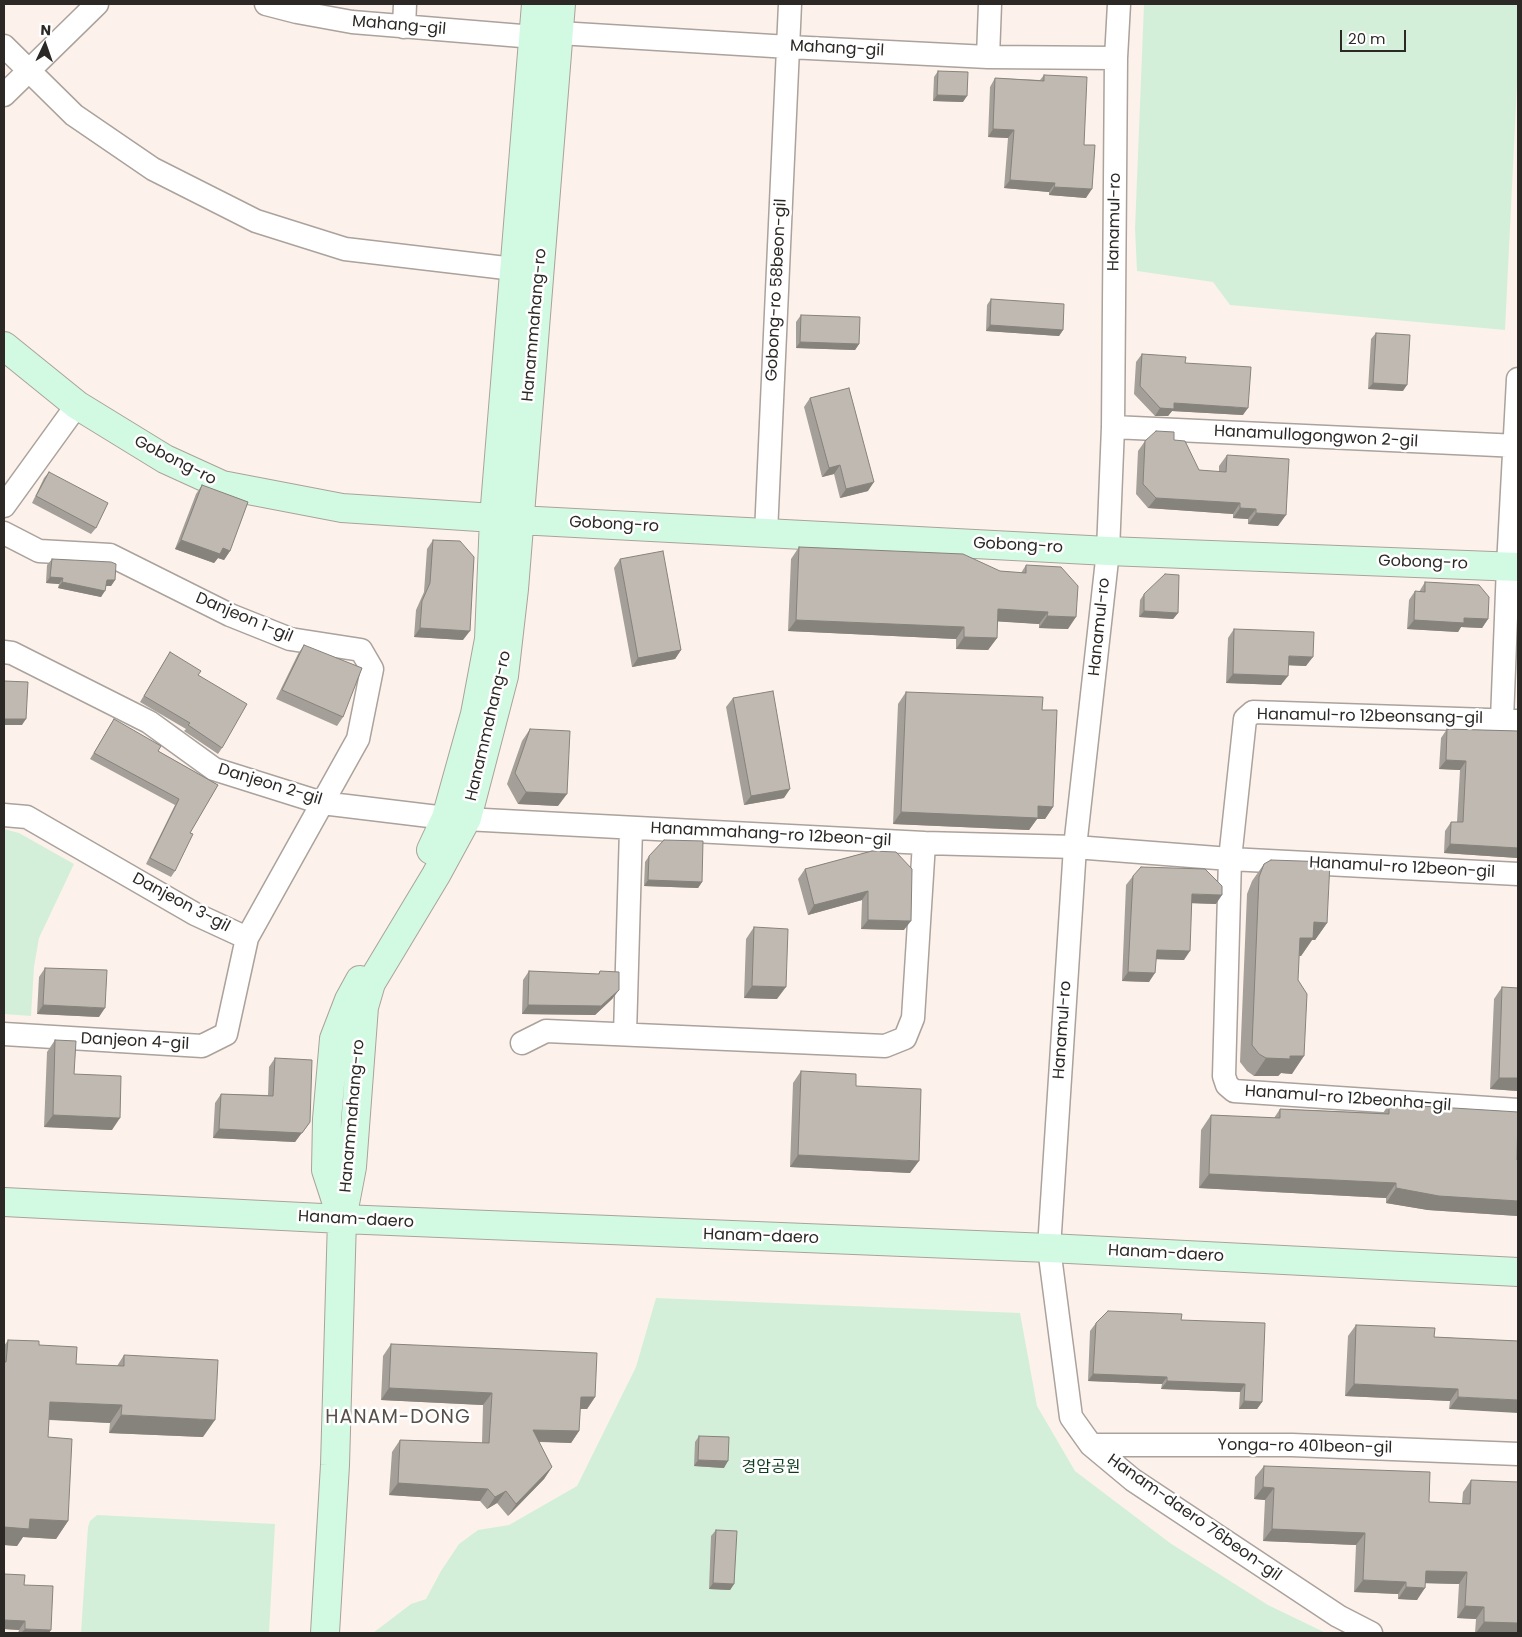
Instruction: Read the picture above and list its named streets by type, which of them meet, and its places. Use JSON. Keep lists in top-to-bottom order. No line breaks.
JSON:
{"streets":{"main road":["Hanammahang-ro","Gobong-ro","Hanam-daero"],"street":["Mahang-gil","Hanamul-ro","Gobong-ro 58beon-gil","Hanamullogongwon 2-gil","Danjeon 1-gil","Hanamul-ro 12beonsang-gil","Danjeon 2-gil","Hanammahang-ro 12beon-gil","Hanamul-ro 12beon-gil","Danjeon 3-gil","Danjeon 4-gil","Hanamul-ro 12beonha-gil","Yonga-ro 401beon-gil","Hanam-daero 76beon-gil"]},"crossings":[["Mahang-gil","Hanamul-ro"],["Mahang-gil","Gobong-ro 58beon-gil"],["Mahang-gil","Hanammahang-ro"],["Hanamul-ro","Hanamullogongwon 2-gil"],["Hanamul-ro","Gobong-ro"],["Hanamul-ro","Hanammahang-ro 12beon-gil"],["Hanamul-ro","Hanamul-ro 12beon-gil"],["Hanamul-ro","Hanam-daero"],["Hanamul-ro","Hanam-daero 76beon-gil"],["Gobong-ro 58beon-gil","Gobong-ro"],["Hanammahang-ro","Gobong-ro"],["Hanammahang-ro","Danjeon 2-gil"],["Hanammahang-ro","Hanammahang-ro 12beon-gil"],["Hanammahang-ro","Hanam-daero"],["Danjeon 1-gil","Danjeon 2-gil"],["Danjeon 1-gil","Danjeon 3-gil"],["Hanamul-ro 12beonsang-gil","Hanamul-ro 12beon-gil"],["Hanamul-ro 12beonsang-gil","Hanamul-ro 12beonha-gil"],["Danjeon 2-gil","Hanammahang-ro 12beon-gil"],["Danjeon 2-gil","Danjeon 3-gil"],["Hanammahang-ro 12beon-gil","Hanamul-ro 12beon-gil"],["Hanamul-ro 12beon-gil","Hanamul-ro 12beonha-gil"],["Danjeon 3-gil","Danjeon 4-gil"],["Hanam-daero","Hanam-daero 76beon-gil"],["Yonga-ro 401beon-gil","Hanam-daero 76beon-gil"]],"districts":["HANAM-DONG"],"parks":["경암공원"],"scale_bar":"20 m","north":"top"}
